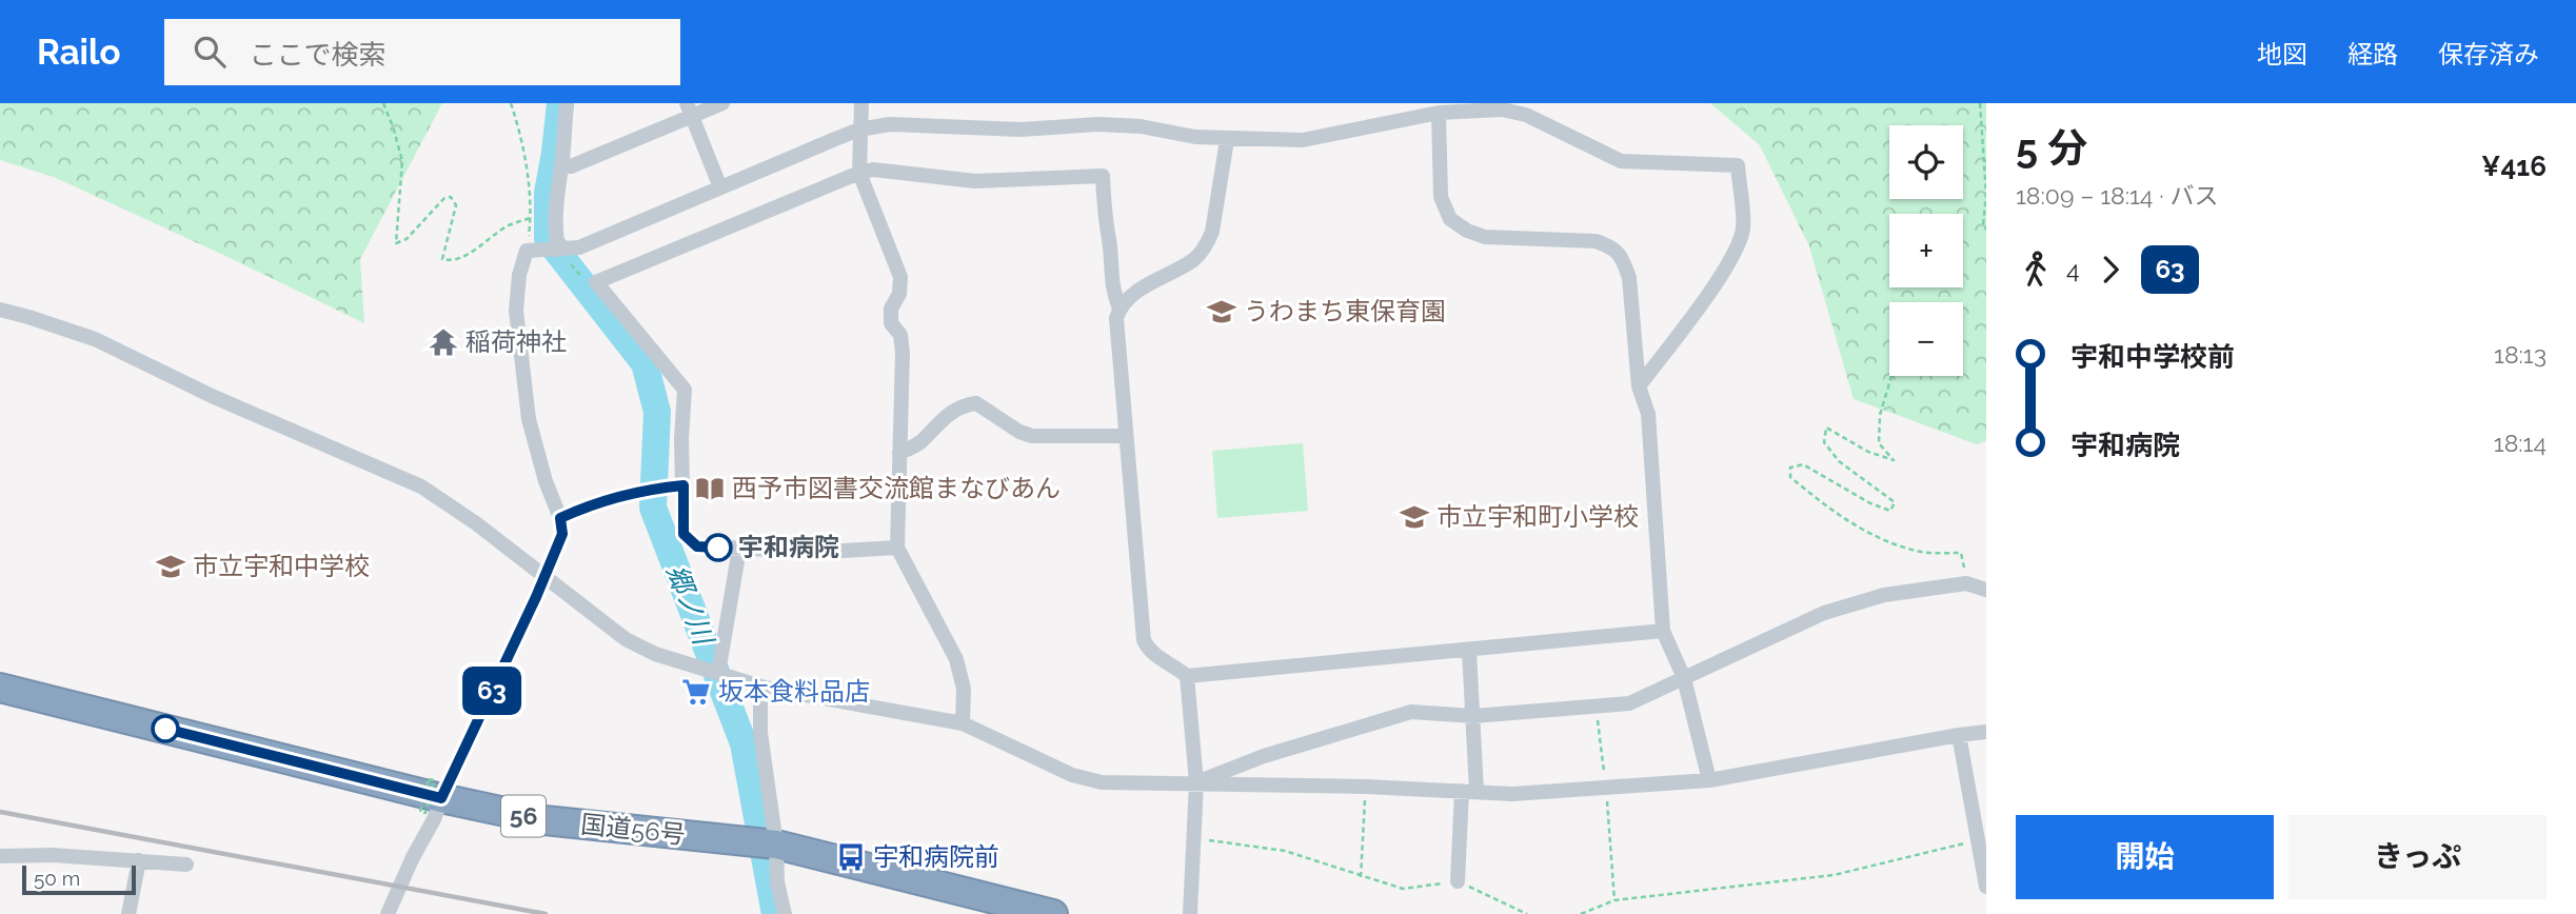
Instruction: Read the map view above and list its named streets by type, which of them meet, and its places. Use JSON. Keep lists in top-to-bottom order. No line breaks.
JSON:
{"streets":{"highway":["56","国道56号"]},"water":["郷ノ川"],"places":{"school or university":["うわまち東保育園","市立宇和町小学校","市立宇和中学校"],"temple":["稲荷神社"],"library":["西予市図書交流館まなびあん"],"other":["宇和病院"],"supermarket":["坂本食料品店"],"bus stop":["宇和病院前"]},"lines":["bus line 63"],"scale_bar":"50 m","page":{"header":"Railo","search":"ここで検索","nav":["地図","経路","保存済み"],"on_map":"63","heading":["5 分","18:09 – 18:14 · バス","¥416"],"map_buttons":["+","−"],"legs":["4","63"],"list":[{"name":"宇和中学校前","value":"18:13"},{"name":"宇和病院","value":"18:14"}],"buttons":["開始","きっぷ"],"scale":"50 m"}}
